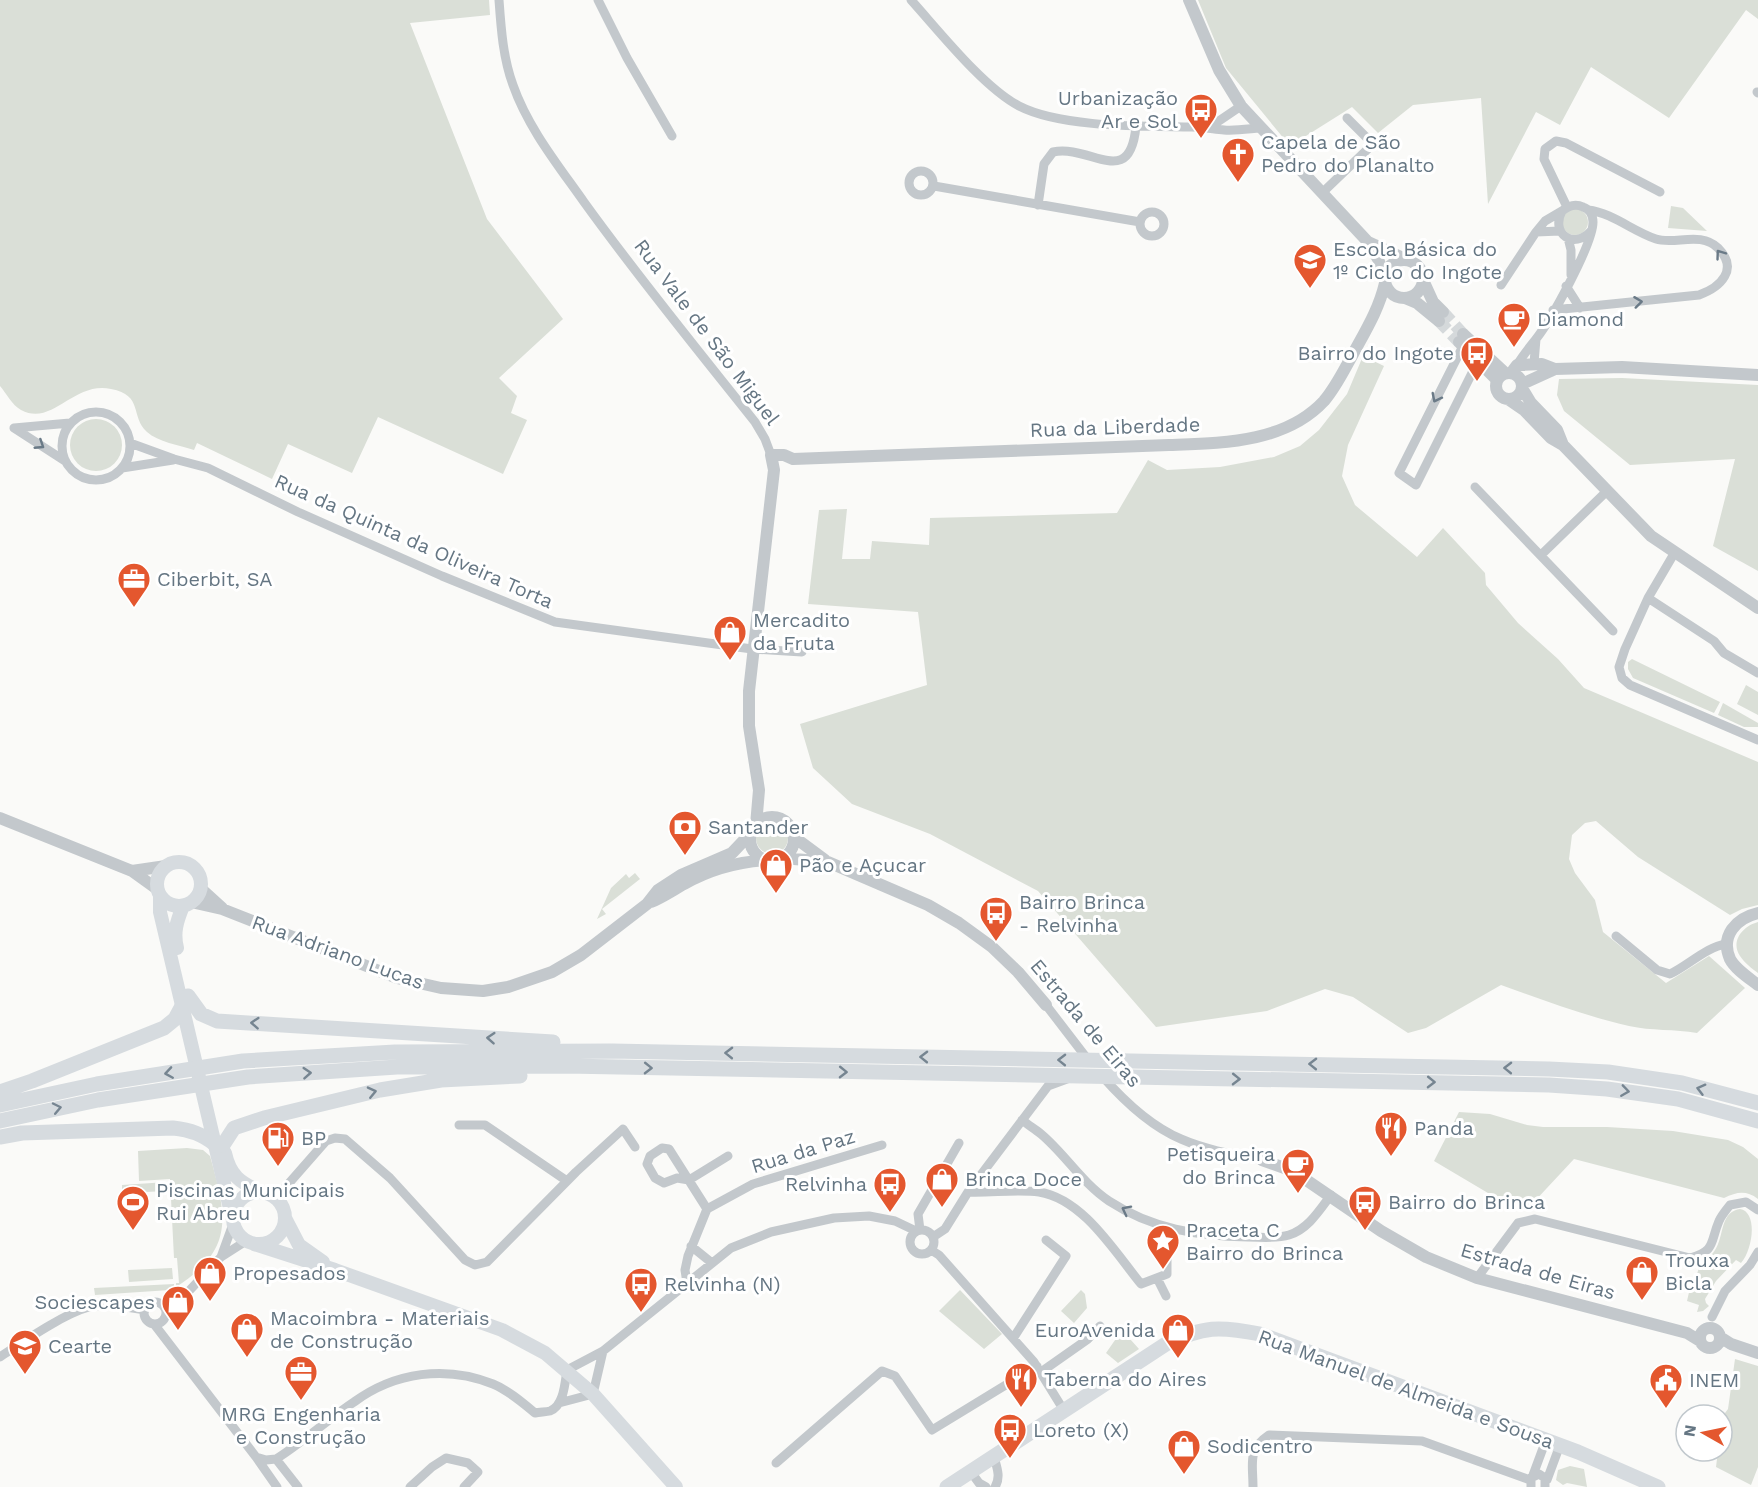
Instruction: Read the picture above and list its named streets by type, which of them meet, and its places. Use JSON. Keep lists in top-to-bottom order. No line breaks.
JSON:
{"streets":{"main road":["Rua Adriano Lucas","Rua Manuel de Almeida e Sousa"],"street":["Rua Vale de São Miguel","Rua da Liberdade","Rua da Quinta da Oliveira Torta","Estrada de Eiras","Rua da Paz"]},"crossings":[["Rua Vale de São Miguel","Rua da Liberdade"],["Rua Vale de São Miguel","Rua da Quinta da Oliveira Torta"],["Rua Vale de São Miguel","Rua Adriano Lucas"],["Rua Vale de São Miguel","Estrada de Eiras"],["Rua Adriano Lucas","Estrada de Eiras"]],"places":{"bus stop":["Urbanização Ar e Sol","Bairro do Ingote","Bairro Brinca - Relvinha","Relvinha","Bairro do Brinca","Relvinha (N)","Loreto (X)"],"church":["Capela de São Pedro do Planalto"],"school or university":["Escola Básica do 1º Ciclo do Ingote","Cearte"],"cafe":["Diamond","Petisqueira do Brinca"],"office":["Ciberbit, SA","MRG Engenharia e Construção"],"shop":["Mercadito da Fruta","Pão e Açucar","Brinca Doce","Trouxa Bicla","Propesados","Sociescapes","Macoimbra - Materiais de Construção","EuroAvenida","Sodicentro"],"bank":["Santander"],"restaurant":["Panda","Taberna do Aires"],"fuel station":["BP"],"sports":["Piscinas Municipais Rui Abreu"],"place":["Praceta C Bairro do Brinca"],"public building":["INEM"]},"north":"left"}
